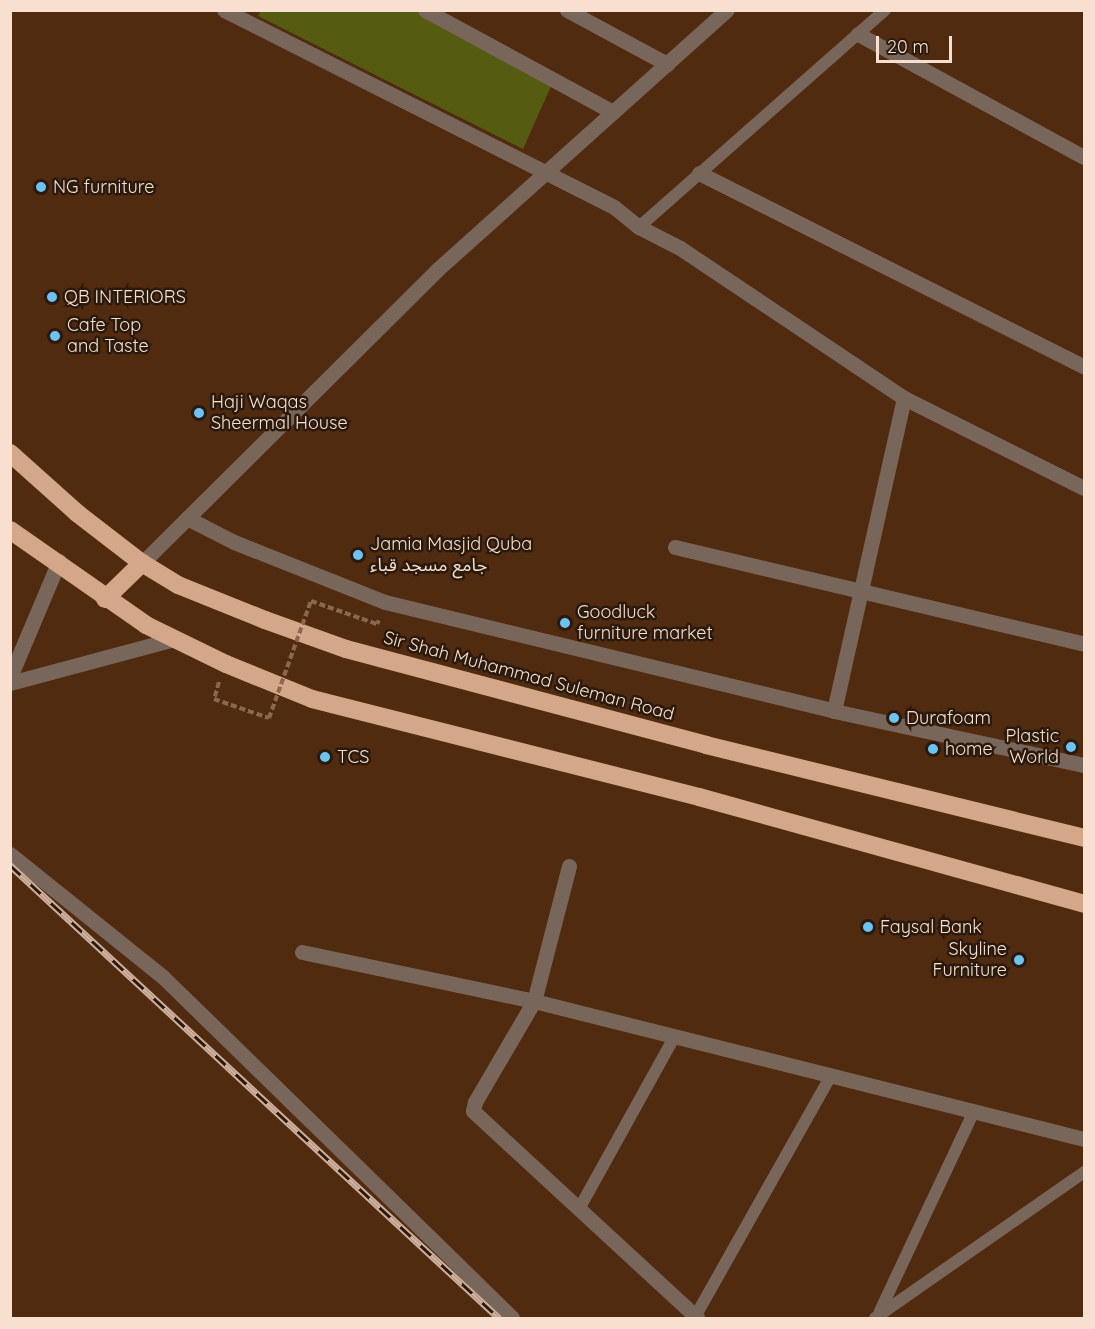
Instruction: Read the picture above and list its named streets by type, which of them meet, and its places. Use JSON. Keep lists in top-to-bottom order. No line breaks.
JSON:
{"streets":{"highway":["Sir Shah Muhammad Suleman Road"]},"places":["NG furniture","QB INTERIORS","Cafe Top and Taste","Haji Waqas Sheermal House","Jamia Masjid Quba جامع مسجد قباء","Goodluck furniture market","Durafoam","Plastic World","home","TCS","Faysal Bank","Skyline Furniture"],"scale_bar":"20 m"}
